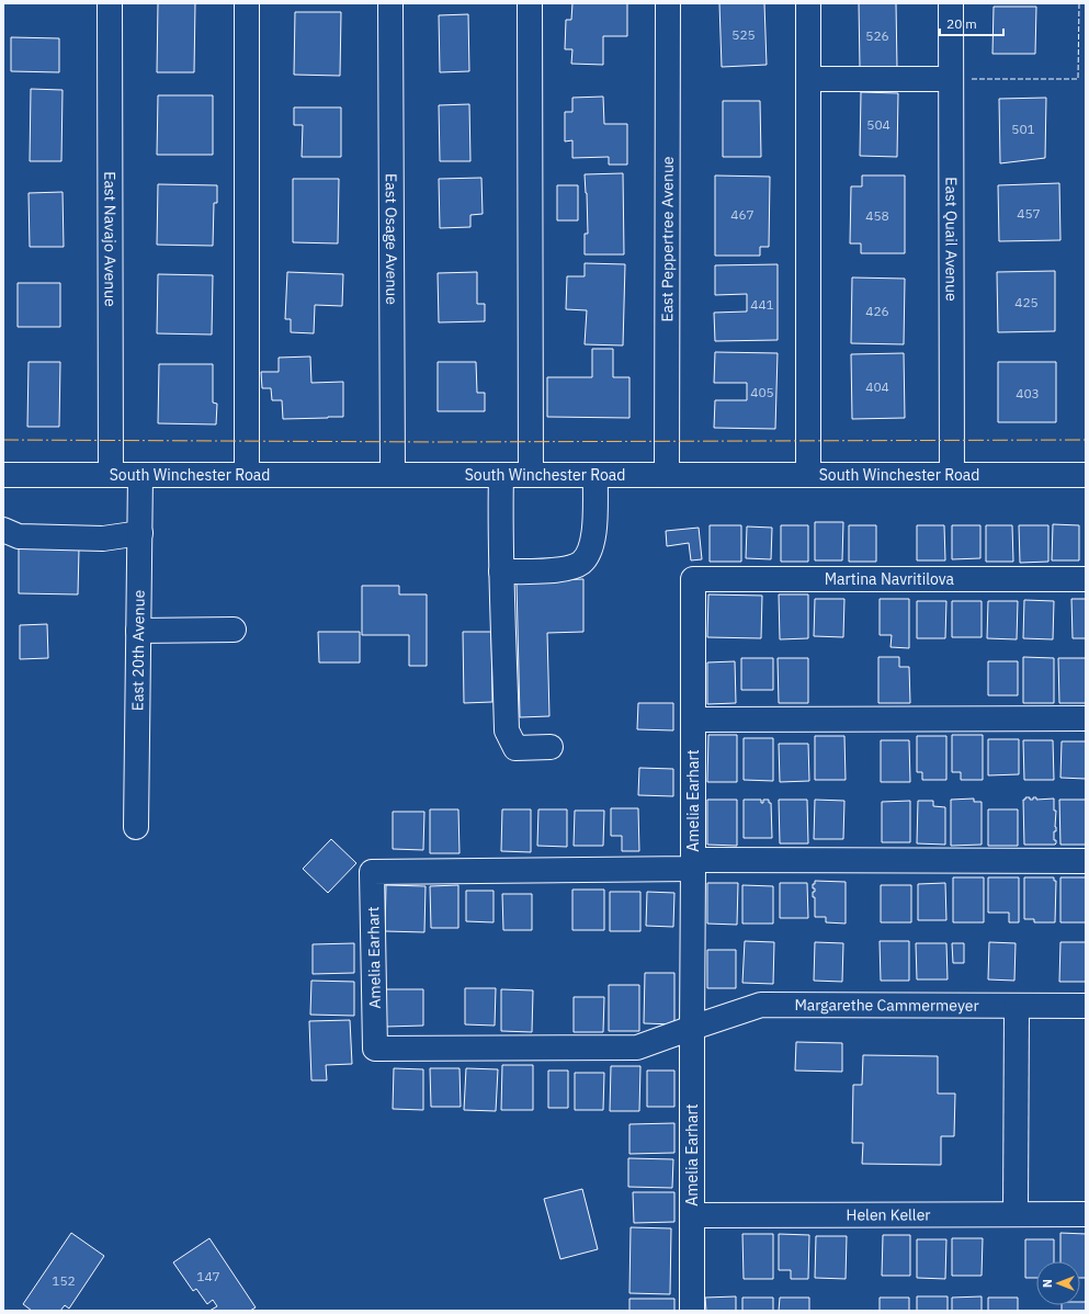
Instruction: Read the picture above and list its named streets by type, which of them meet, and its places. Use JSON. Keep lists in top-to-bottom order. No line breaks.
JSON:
{"streets":{"street":["East Navajo Avenue","East Osage Avenue","East Peppertree Avenue","East Quail Avenue","South Winchester Road","Martina Navritilova","East 20th Avenue","Amelia Earhart","Margarethe Cammermeyer","Helen Keller"]},"crossings":[["East Navajo Avenue","South Winchester Road"],["East Osage Avenue","South Winchester Road"],["East Peppertree Avenue","South Winchester Road"],["East Quail Avenue","South Winchester Road"],["South Winchester Road","East 20th Avenue"],["Martina Navritilova","Amelia Earhart"],["Amelia Earhart","Margarethe Cammermeyer"],["Amelia Earhart","Helen Keller"]],"house_numbers":["525","526","504","501","457","467","458","425","441","426","404","405","403","147","152"],"scale_bar":"20 m","north":"left"}
